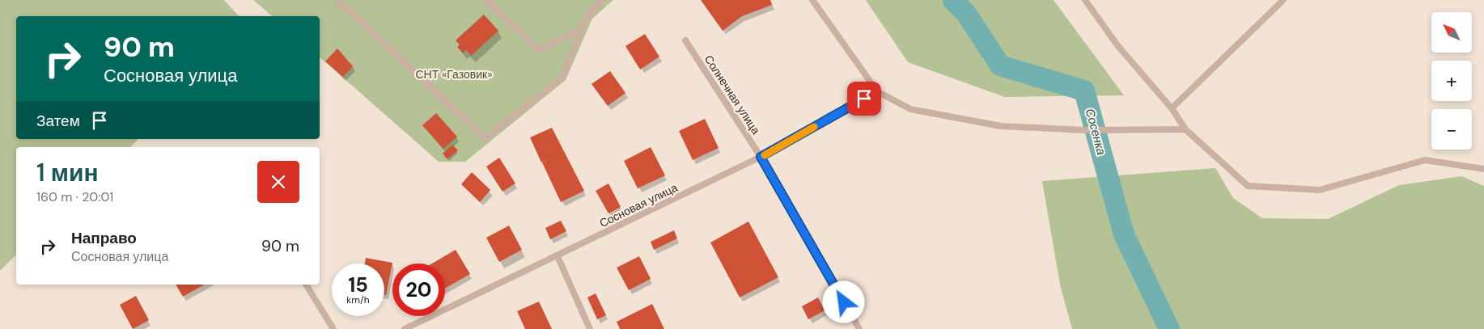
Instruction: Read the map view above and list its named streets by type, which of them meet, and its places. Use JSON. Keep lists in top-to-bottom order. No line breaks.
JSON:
{"streets":{"lane":["Солнечная улица","Сосновая улица"]},"crossings":[["Солнечная улица","Сосновая улица"]],"water":["Сосенка"],"parks":["СНТ «Газовик»"],"north":"top left","page":{"map_buttons":["+","−"],"turn":["90 m","Сосновая улица"],"then":"Затем","heading":["1 мин","160 m · 20:01"],"list":[{"name":"Направо","note":"Сосновая улица","value":"90 m"}],"speed":"15 km/h","limit":"20"}}
